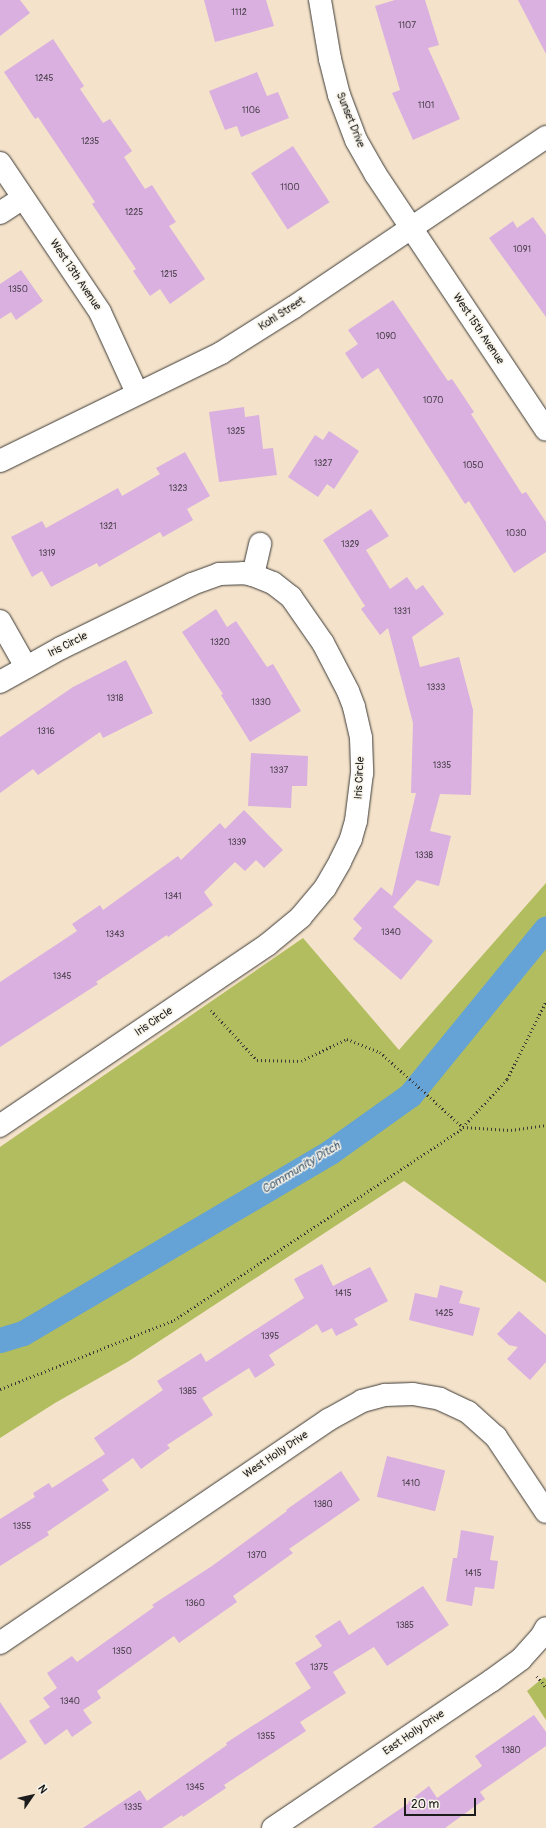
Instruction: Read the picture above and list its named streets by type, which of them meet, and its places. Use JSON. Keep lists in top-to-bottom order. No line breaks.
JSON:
{"streets":{"street":["Sunset Drive","West 13th Avenue","Kohl Street","West 15th Avenue","Iris Circle","West Holly Drive","East Holly Drive"]},"crossings":[["Sunset Drive","Kohl Street"],["Sunset Drive","West 15th Avenue"],["West 13th Avenue","Kohl Street"],["Kohl Street","West 15th Avenue"]],"water":["Community Ditch"],"house_numbers":["1112","1107","1245","1101","1106","1235","1100","1225","1091","1215","1350","1090","1070","1325","1327","1050","1323","1321","1030","1329","1319","1331","1320","1333","1318","1330","1316","1335","1337","1339","1338","1341","1340","1343","1345","1415","1425","1395","1385","1410","1380","1355","1370","1415","1360","1385","1350","1375","1340","1355","1380","1345","1335"],"scale_bar":"20 m","north":"top right"}
